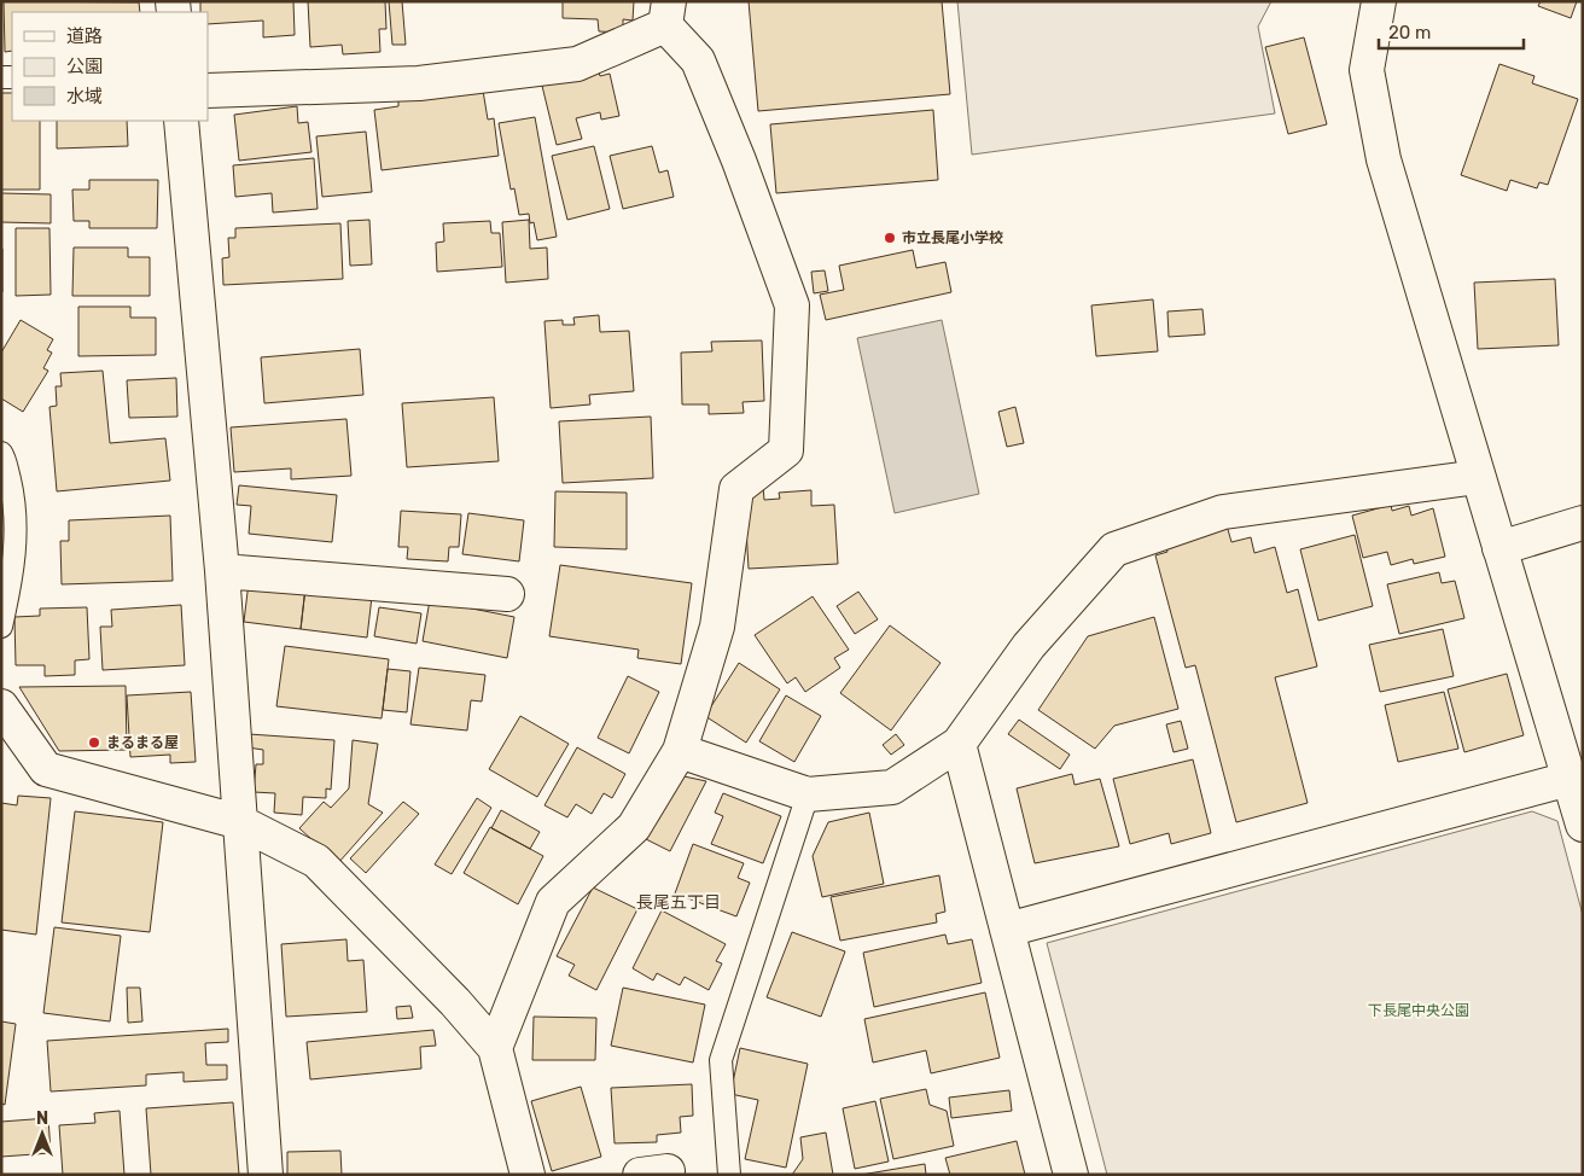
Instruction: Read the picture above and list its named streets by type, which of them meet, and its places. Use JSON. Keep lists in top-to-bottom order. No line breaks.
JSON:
{"districts":["長尾五丁目"],"parks":["下長尾中央公園"],"places":["市立長尾小学校","まるまる屋"],"legend":["道路","公園","水域"],"scale_bar":"20 m","north":"top"}
